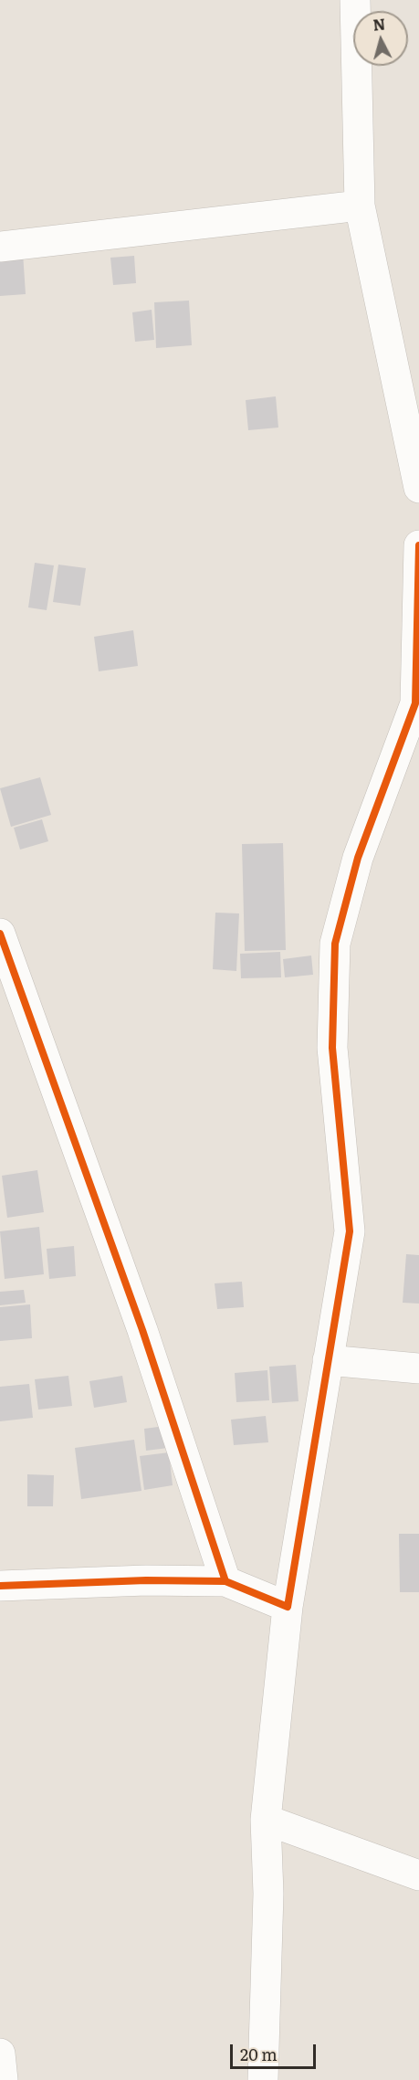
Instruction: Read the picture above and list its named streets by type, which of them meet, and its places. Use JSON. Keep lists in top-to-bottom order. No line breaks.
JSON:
{"scale_bar":"20 m","north":"top"}
